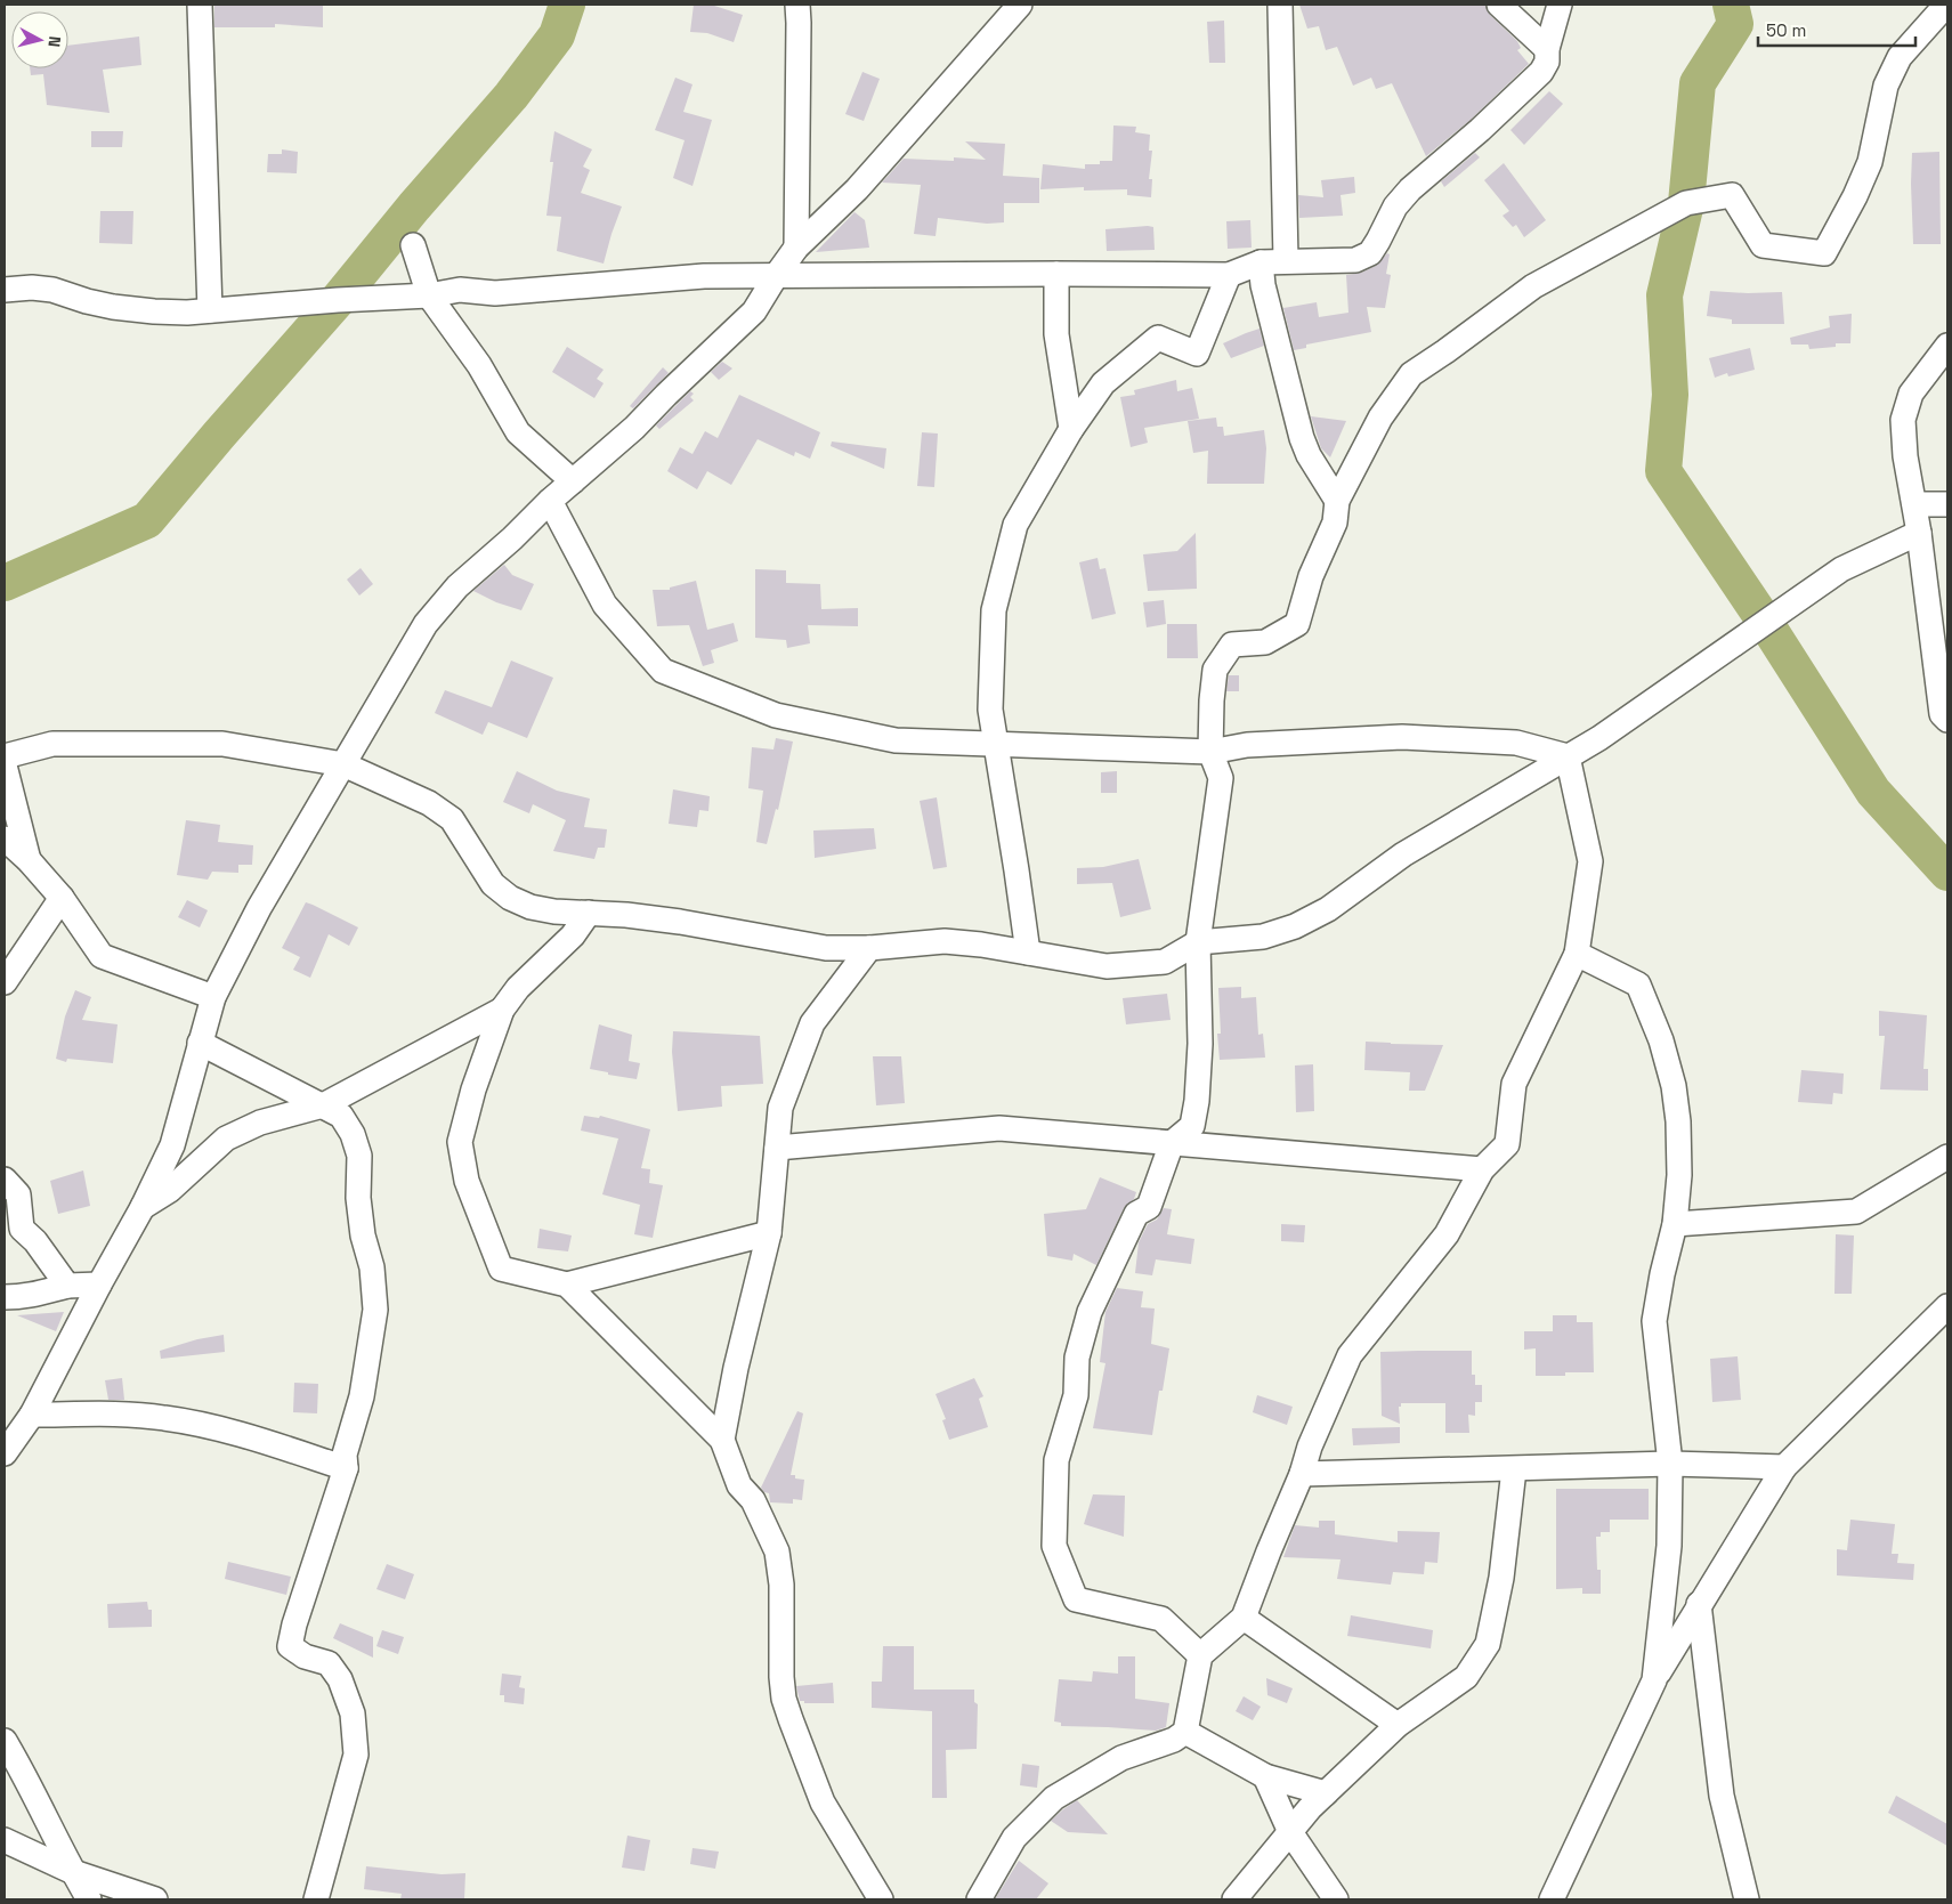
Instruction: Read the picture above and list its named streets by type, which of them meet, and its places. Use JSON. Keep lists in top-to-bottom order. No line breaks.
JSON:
{"scale_bar":"50 m","north":"right"}
